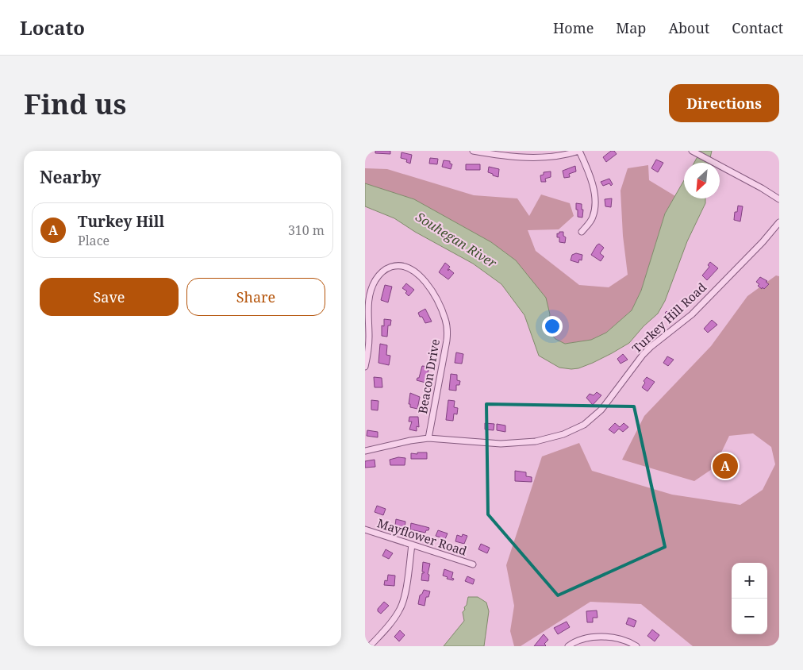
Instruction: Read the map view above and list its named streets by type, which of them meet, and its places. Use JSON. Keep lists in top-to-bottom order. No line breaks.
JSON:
{"streets":{"street":["Turkey Hill Road","Beacon Drive","Mayflower Road"]},"crossings":[["Turkey Hill Road","Beacon Drive"]],"water":["Souhegan River"],"north":"bottom left","page":{"header":"Locato","nav":["Home","Map","About","Contact"],"buttons":["Directions",["Save","Share"]],"title":"Find us","heading":"Nearby","list":[{"mark":"A","name":"Turkey Hill","note":"Place","value":"310 m"}],"pins":"A","map_buttons":["+","−"]}}
